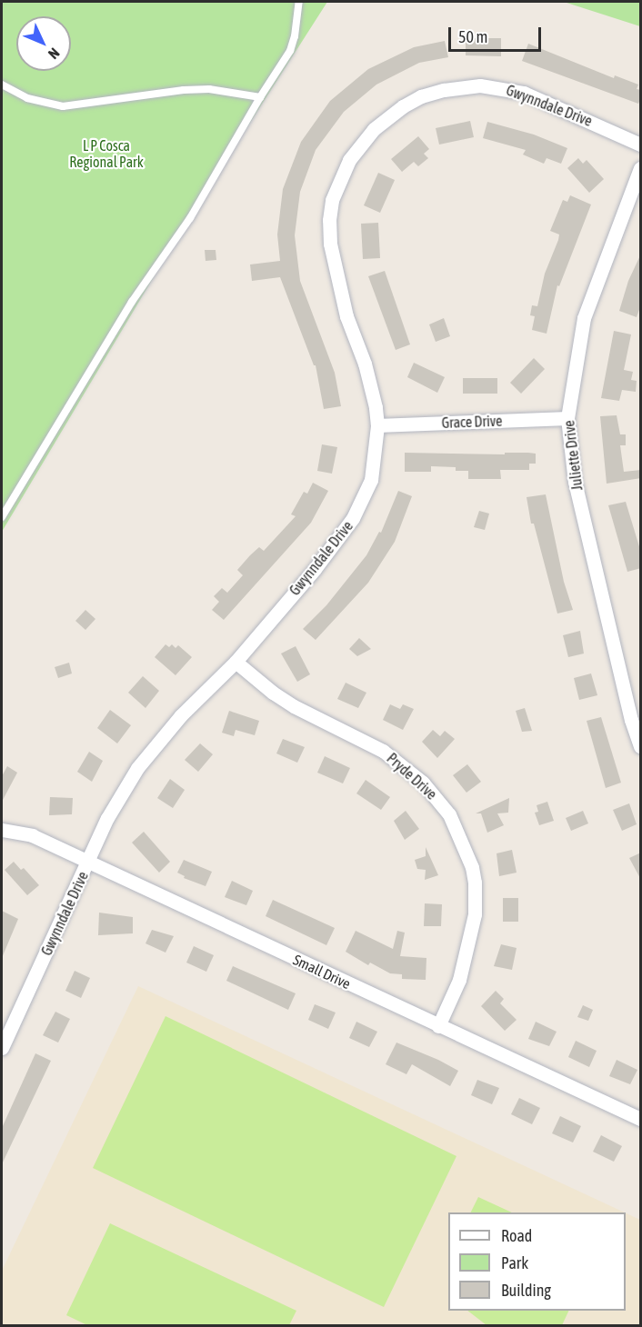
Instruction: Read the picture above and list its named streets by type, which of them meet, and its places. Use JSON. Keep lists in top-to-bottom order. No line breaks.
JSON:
{"streets":{"street":["Gwynndale Drive","Grace Drive","Juliette Drive","Pryde Drive","Small Drive"]},"crossings":[["Gwynndale Drive","Grace Drive"],["Gwynndale Drive","Pryde Drive"],["Gwynndale Drive","Small Drive"],["Grace Drive","Juliette Drive"],["Pryde Drive","Small Drive"]],"parks":["L P Cosca Regional Park"],"legend":["Road","Park","Building"],"scale_bar":"50 m","north":"bottom right"}
